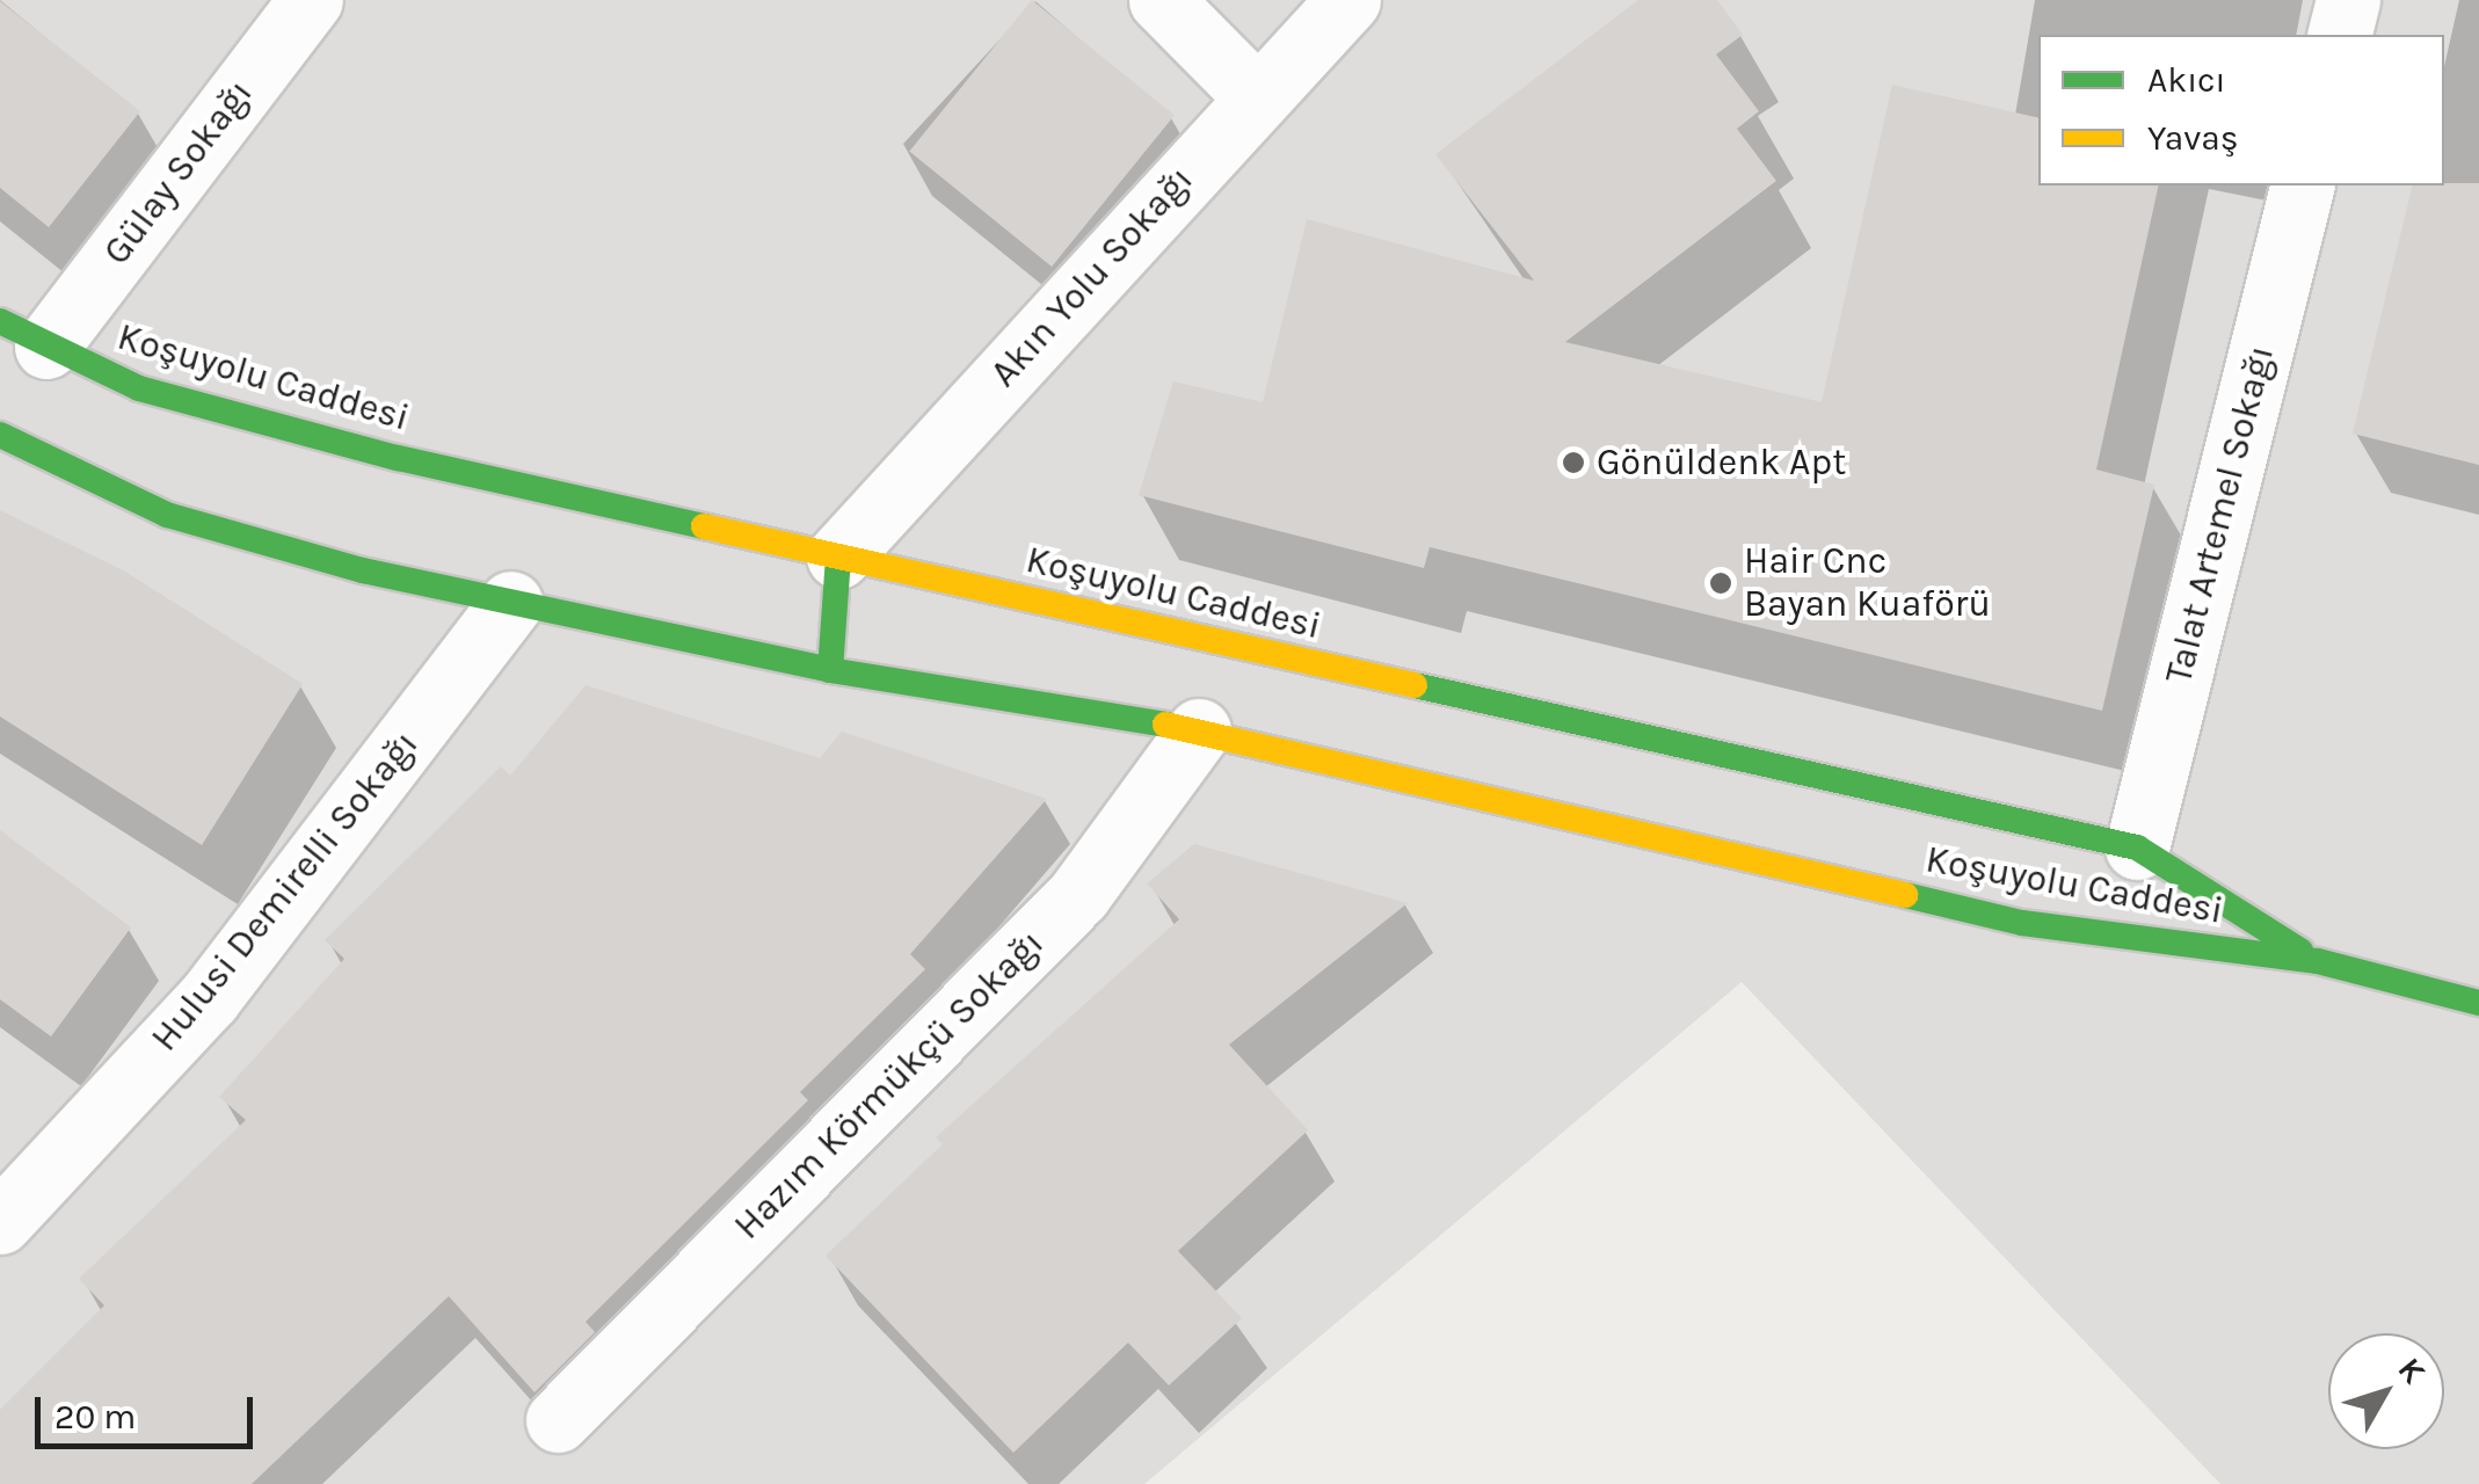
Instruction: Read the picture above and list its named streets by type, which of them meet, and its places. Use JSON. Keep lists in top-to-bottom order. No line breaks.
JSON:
{"streets":{"street":["Gülay Sokağı","Akın Yolu Sokağı","Koşuyolu Caddesi","Talat Artemel Sokağı","Hulusi Demirelli Sokağı","Hazım Körmükçü Sokağı"]},"crossings":[["Gülay Sokağı","Koşuyolu Caddesi"],["Akın Yolu Sokağı","Koşuyolu Caddesi"],["Koşuyolu Caddesi","Talat Artemel Sokağı"],["Koşuyolu Caddesi","Hulusi Demirelli Sokağı"],["Koşuyolu Caddesi","Hazım Körmükçü Sokağı"]],"places":["Gönüldenk Apt","Hair Cnc Bayan Kuaförü"],"legend":["Akıcı","Yavaş"],"scale_bar":"20 m","north":"top right"}
